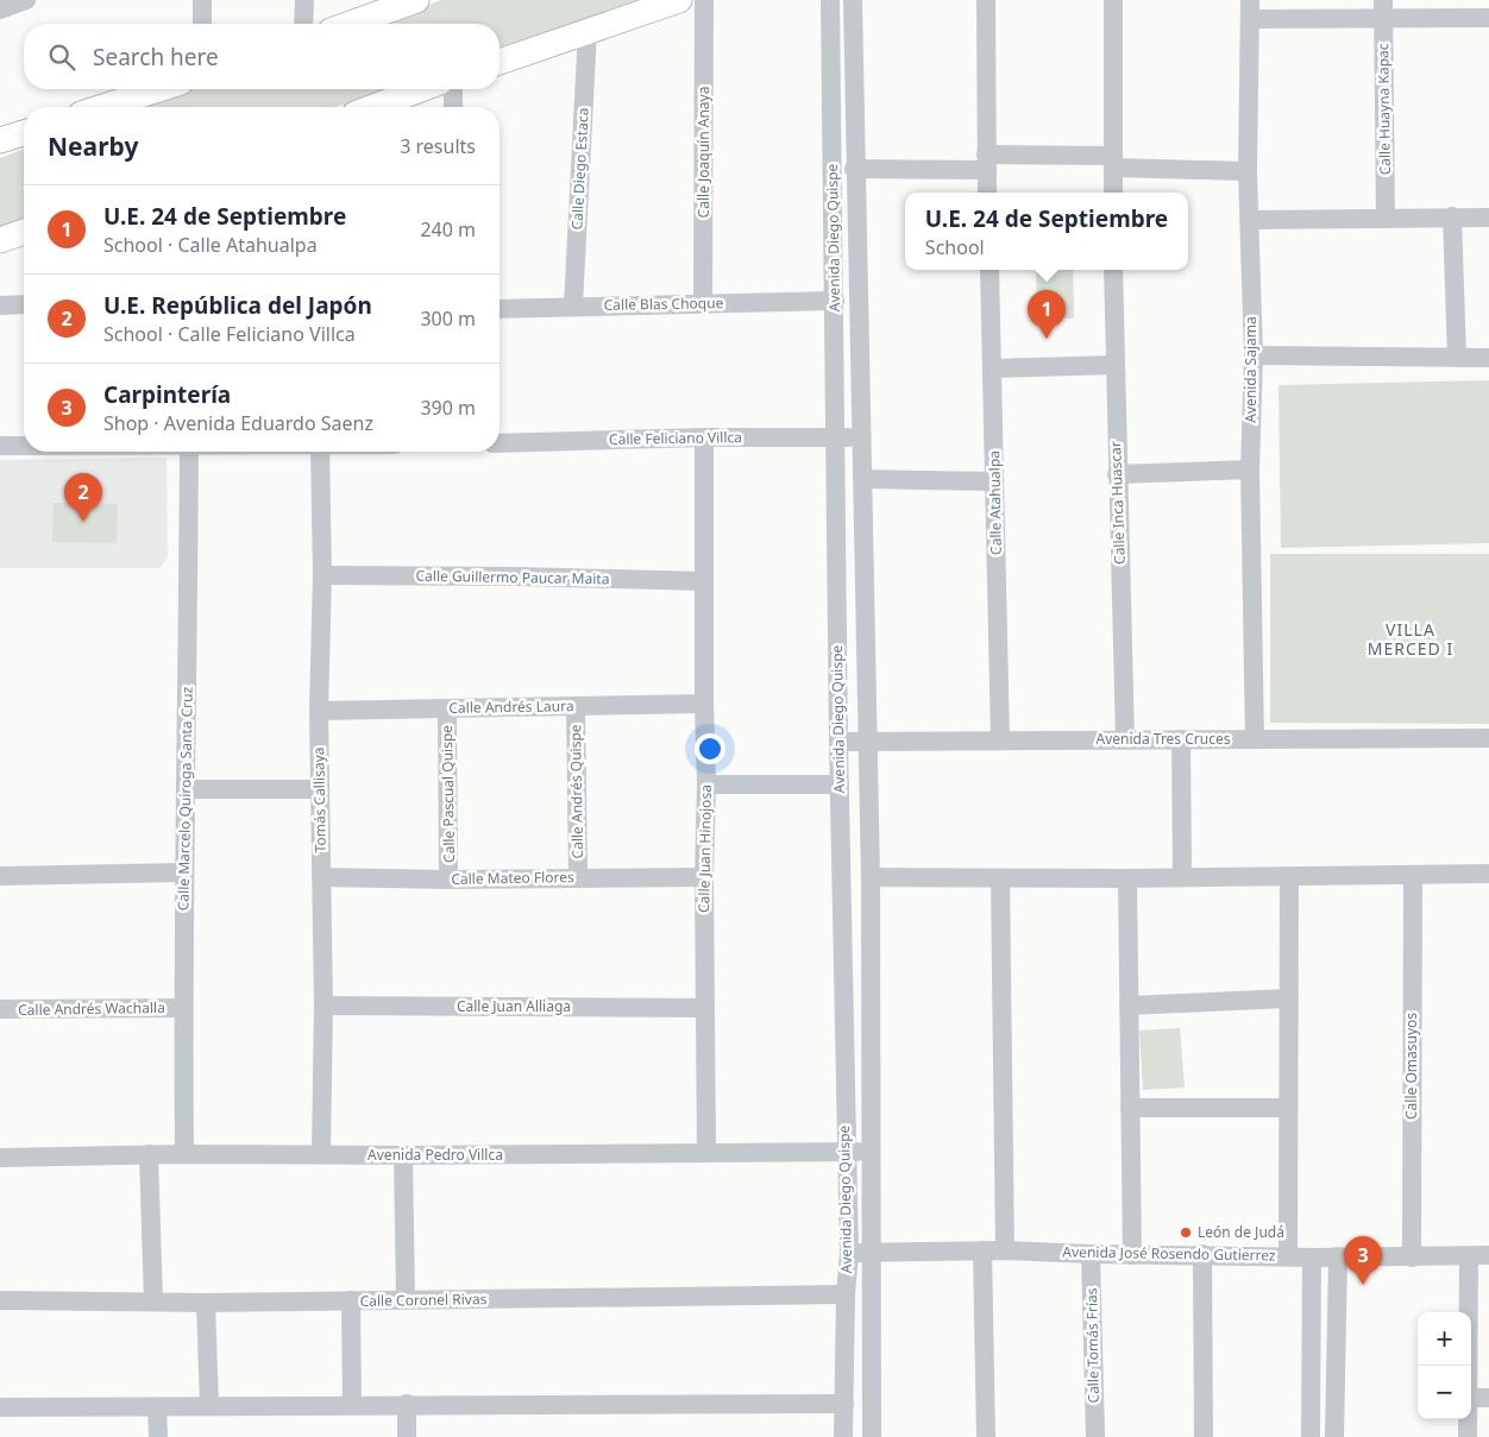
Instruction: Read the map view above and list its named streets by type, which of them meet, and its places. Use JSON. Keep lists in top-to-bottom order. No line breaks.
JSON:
{"streets":{"street":["Calle Huayna Kapac","Calle Joaquín Anaya","Calle Diego Estaca","Avenida Diego Quispe","Calle Blas Choque","Avenida Sajama","Calle Feliciano Villca","Calle Atahualpa","Calle Inca Huascar","Calle Guillermo Paucar Maita","Calle Andrés Laura","Avenida Tres Cruces","Calle Andrés Quispe","Calle Pascual Quispe","Calle Marcelo Quiroga Santa Cruz","Tomás Callisaya","Calle Juan Hinojosa","Calle Mateo Flores","Calle Juan Alliaga","Calle Andrés Wachalla","Calle Omasuyos","Avenida Pedro Villca","Avenida José Rosendo Gutierrez","Calle Coronel Rivas","Calle Tomás Frías"]},"crossings":[["Calle Joaquín Anaya","Calle Blas Choque"],["Calle Diego Estaca","Calle Blas Choque"],["Avenida Diego Quispe","Calle Blas Choque"],["Avenida Diego Quispe","Calle Feliciano Villca"],["Avenida Diego Quispe","Avenida Tres Cruces"],["Avenida Diego Quispe","Avenida Pedro Villca"],["Avenida Diego Quispe","Avenida José Rosendo Gutierrez"],["Avenida Diego Quispe","Calle Coronel Rivas"],["Avenida Sajama","Avenida Tres Cruces"],["Calle Feliciano Villca","Calle Juan Hinojosa"],["Calle Atahualpa","Avenida Tres Cruces"],["Calle Inca Huascar","Avenida Tres Cruces"],["Calle Guillermo Paucar Maita","Tomás Callisaya"],["Calle Guillermo Paucar Maita","Calle Juan Hinojosa"],["Calle Andrés Laura","Calle Andrés Quispe"],["Calle Andrés Laura","Calle Pascual Quispe"],["Calle Andrés Laura","Tomás Callisaya"],["Calle Andrés Laura","Calle Juan Hinojosa"],["Calle Andrés Quispe","Calle Mateo Flores"],["Calle Pascual Quispe","Calle Mateo Flores"],["Calle Marcelo Quiroga Santa Cruz","Calle Andrés Wachalla"],["Calle Marcelo Quiroga Santa Cruz","Avenida Pedro Villca"],["Tomás Callisaya","Calle Mateo Flores"],["Tomás Callisaya","Calle Juan Alliaga"],["Tomás Callisaya","Avenida Pedro Villca"],["Calle Juan Hinojosa","Calle Mateo Flores"],["Calle Juan Hinojosa","Calle Juan Alliaga"],["Calle Juan Hinojosa","Avenida Pedro Villca"],["Calle Omasuyos","Avenida José Rosendo Gutierrez"],["Avenida José Rosendo Gutierrez","Calle Tomás Frías"]],"districts":["VILLA MERCED I"],"places":["León de Judá"],"page":{"search":"Search here","heading":["Nearby","3 results"],"list":[{"mark":"1","name":"U.E. 24 de Septiembre","note":"School · Calle Atahualpa","value":"240 m"},{"mark":"2","name":"U.E. República del Japón","note":"School · Calle Feliciano Villca","value":"300 m"},{"mark":"3","name":"Carpintería","note":"Shop · Avenida Eduardo Saenz","value":"390 m"}],"popup":["U.E. 24 de Septiembre","School"],"pins":["1","2","3"],"map_buttons":["+","−"]}}
